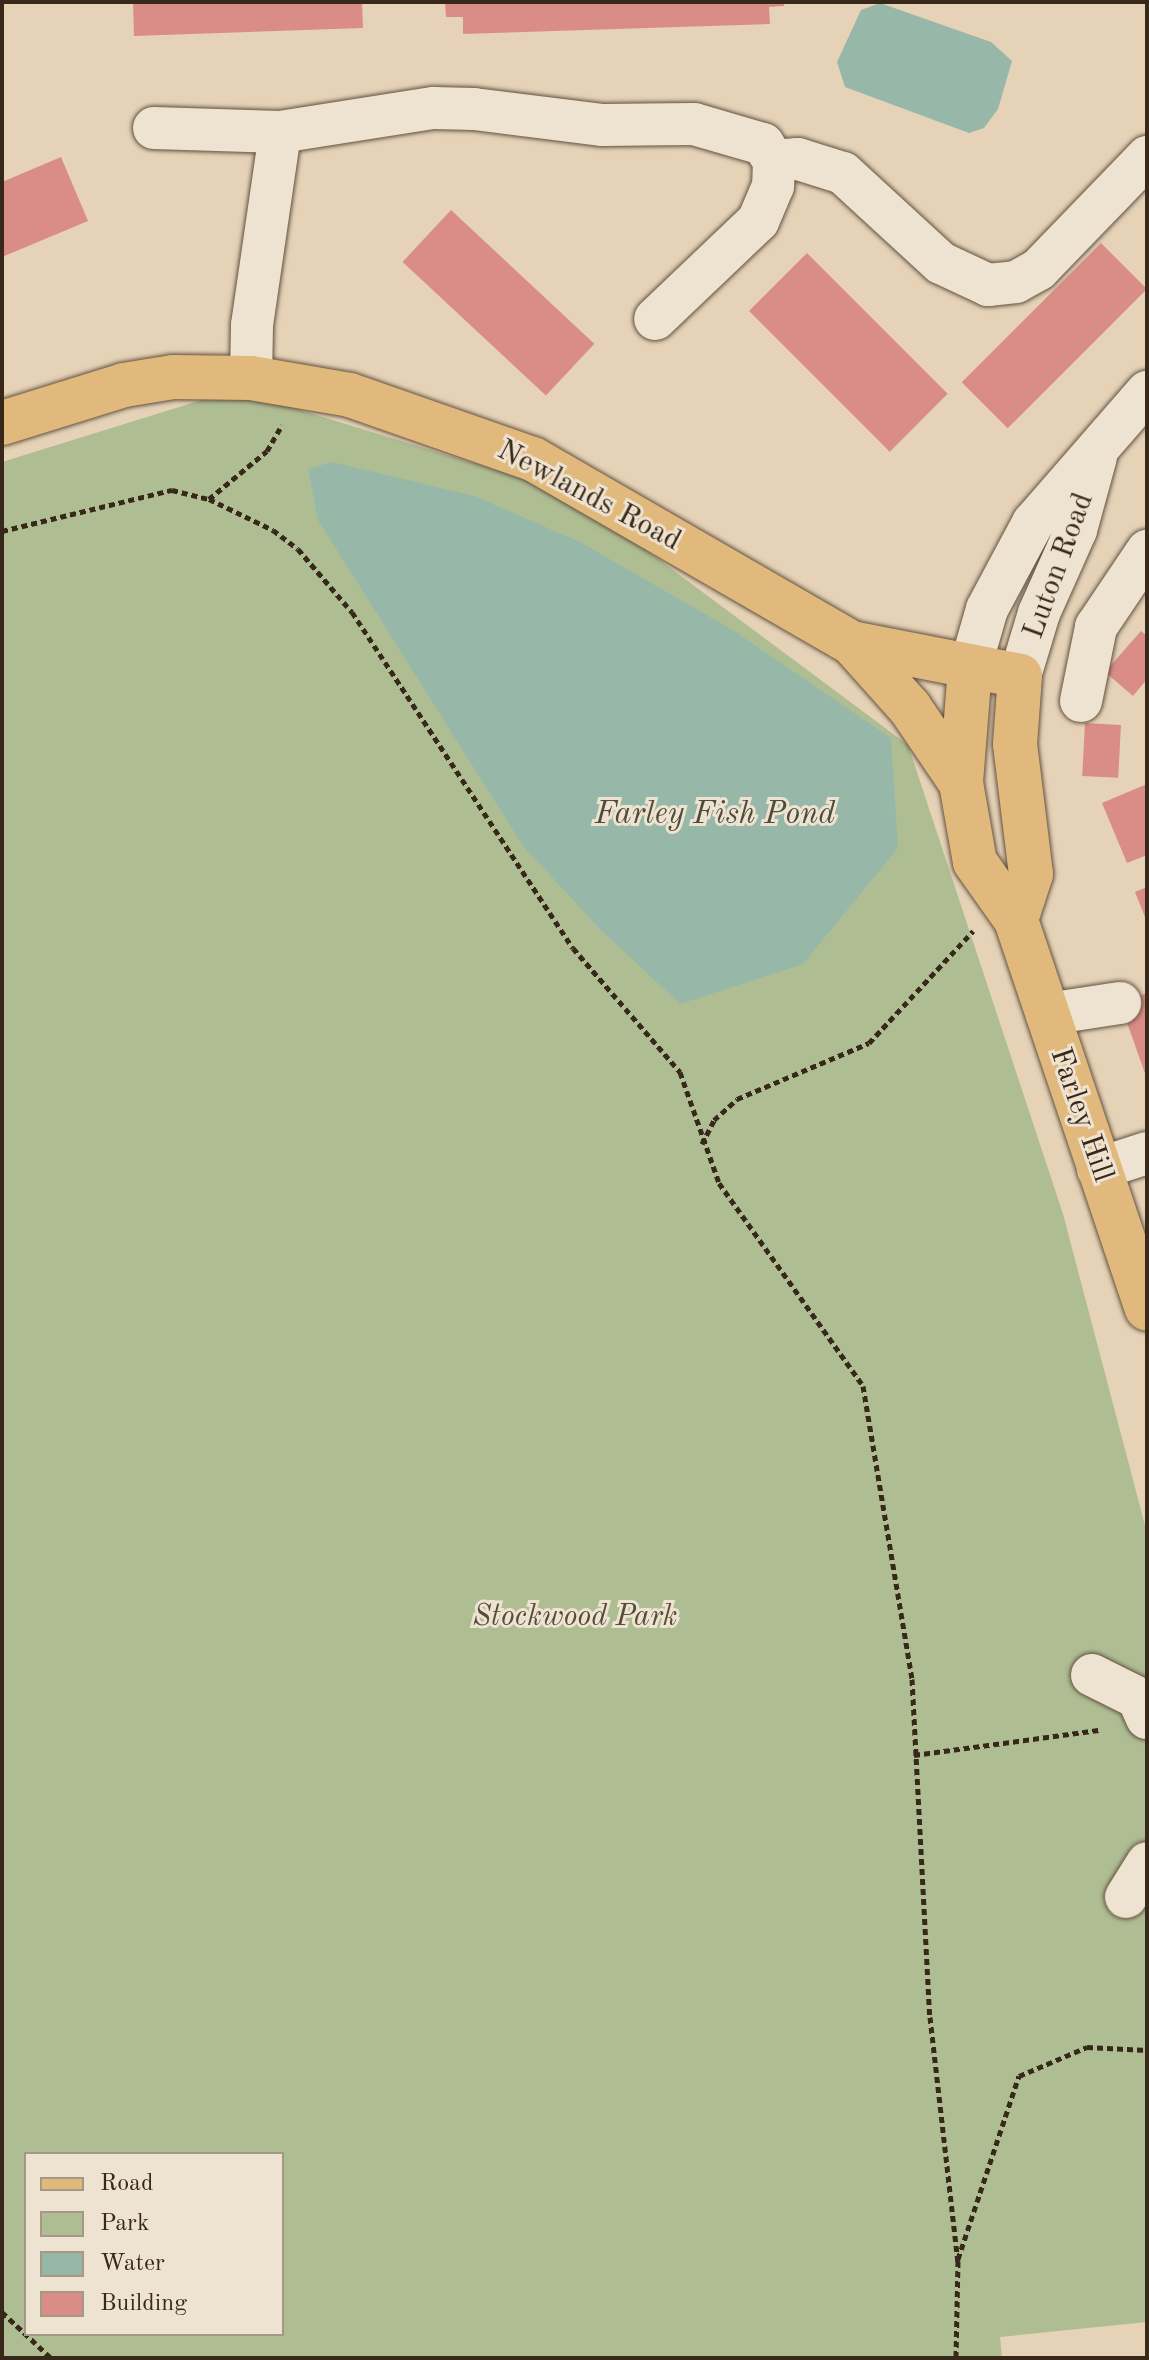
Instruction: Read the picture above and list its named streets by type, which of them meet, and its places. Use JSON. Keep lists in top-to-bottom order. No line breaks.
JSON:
{"streets":{"main road":["Newlands Road","Farley Hill"],"street":["Luton Road"]},"crossings":[["Newlands Road","Luton Road"],["Newlands Road","Farley Hill"],["Luton Road","Farley Hill"]],"water":["Farley Fish Pond"],"parks":["Stockwood Park"],"legend":["Road","Park","Water","Building"]}
